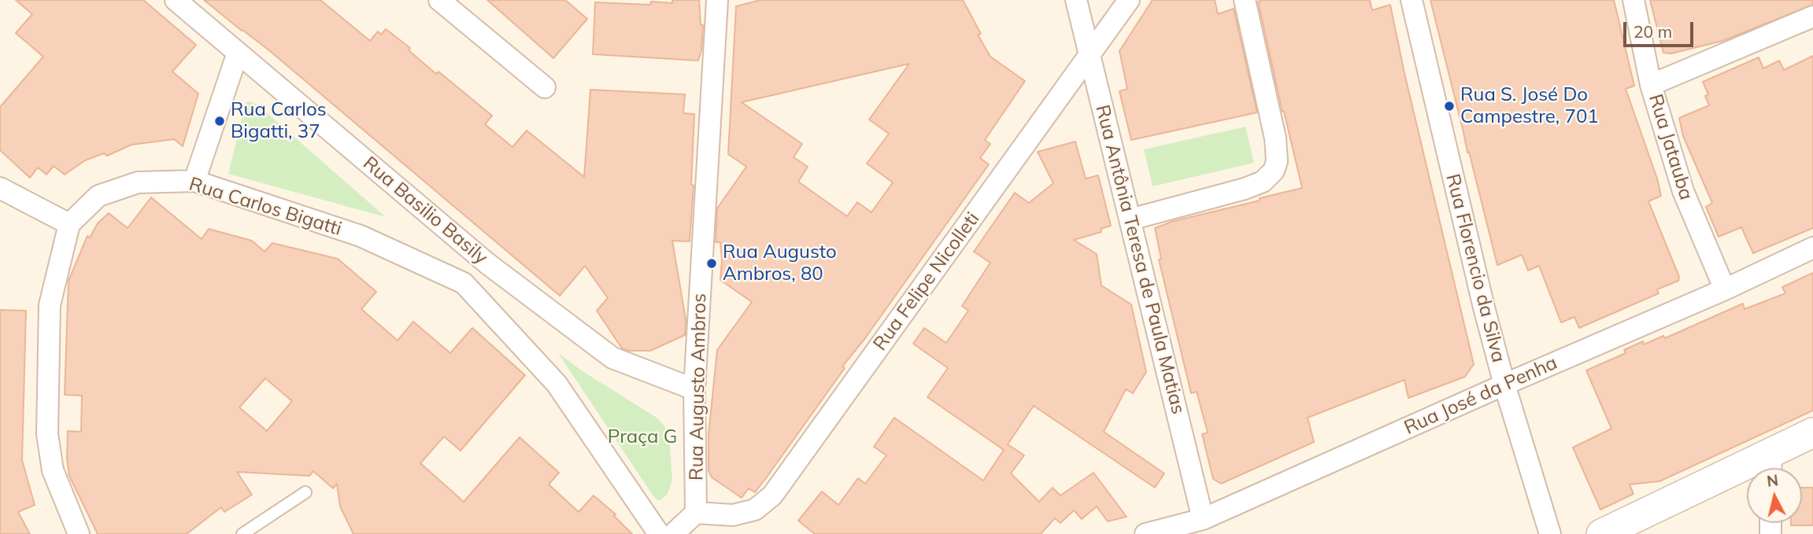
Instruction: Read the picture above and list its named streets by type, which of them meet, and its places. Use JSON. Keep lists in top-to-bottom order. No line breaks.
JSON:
{"streets":{"street":["Rua Jatauba","Rua Carlos Bigatti","Rua Basilio Basily","Rua Antônia Teresa de Paula Matias","Rua Florencio da Silva","Rua Felipe Nicolleti","Rua Augusto Ambros","Rua José da Penha"]},"crossings":[["Rua Jatauba","Rua José da Penha"],["Rua Basilio Basily","Rua Augusto Ambros"],["Rua Antônia Teresa de Paula Matias","Rua Felipe Nicolleti"],["Rua Antônia Teresa de Paula Matias","Rua José da Penha"],["Rua Florencio da Silva","Rua José da Penha"],["Rua Felipe Nicolleti","Rua Augusto Ambros"]],"parks":["Praça G"],"places":["Rua S. José Do Campestre, 701","Rua Carlos Bigatti, 37","Rua Augusto Ambros, 80"],"scale_bar":"20 m","north":"top"}
